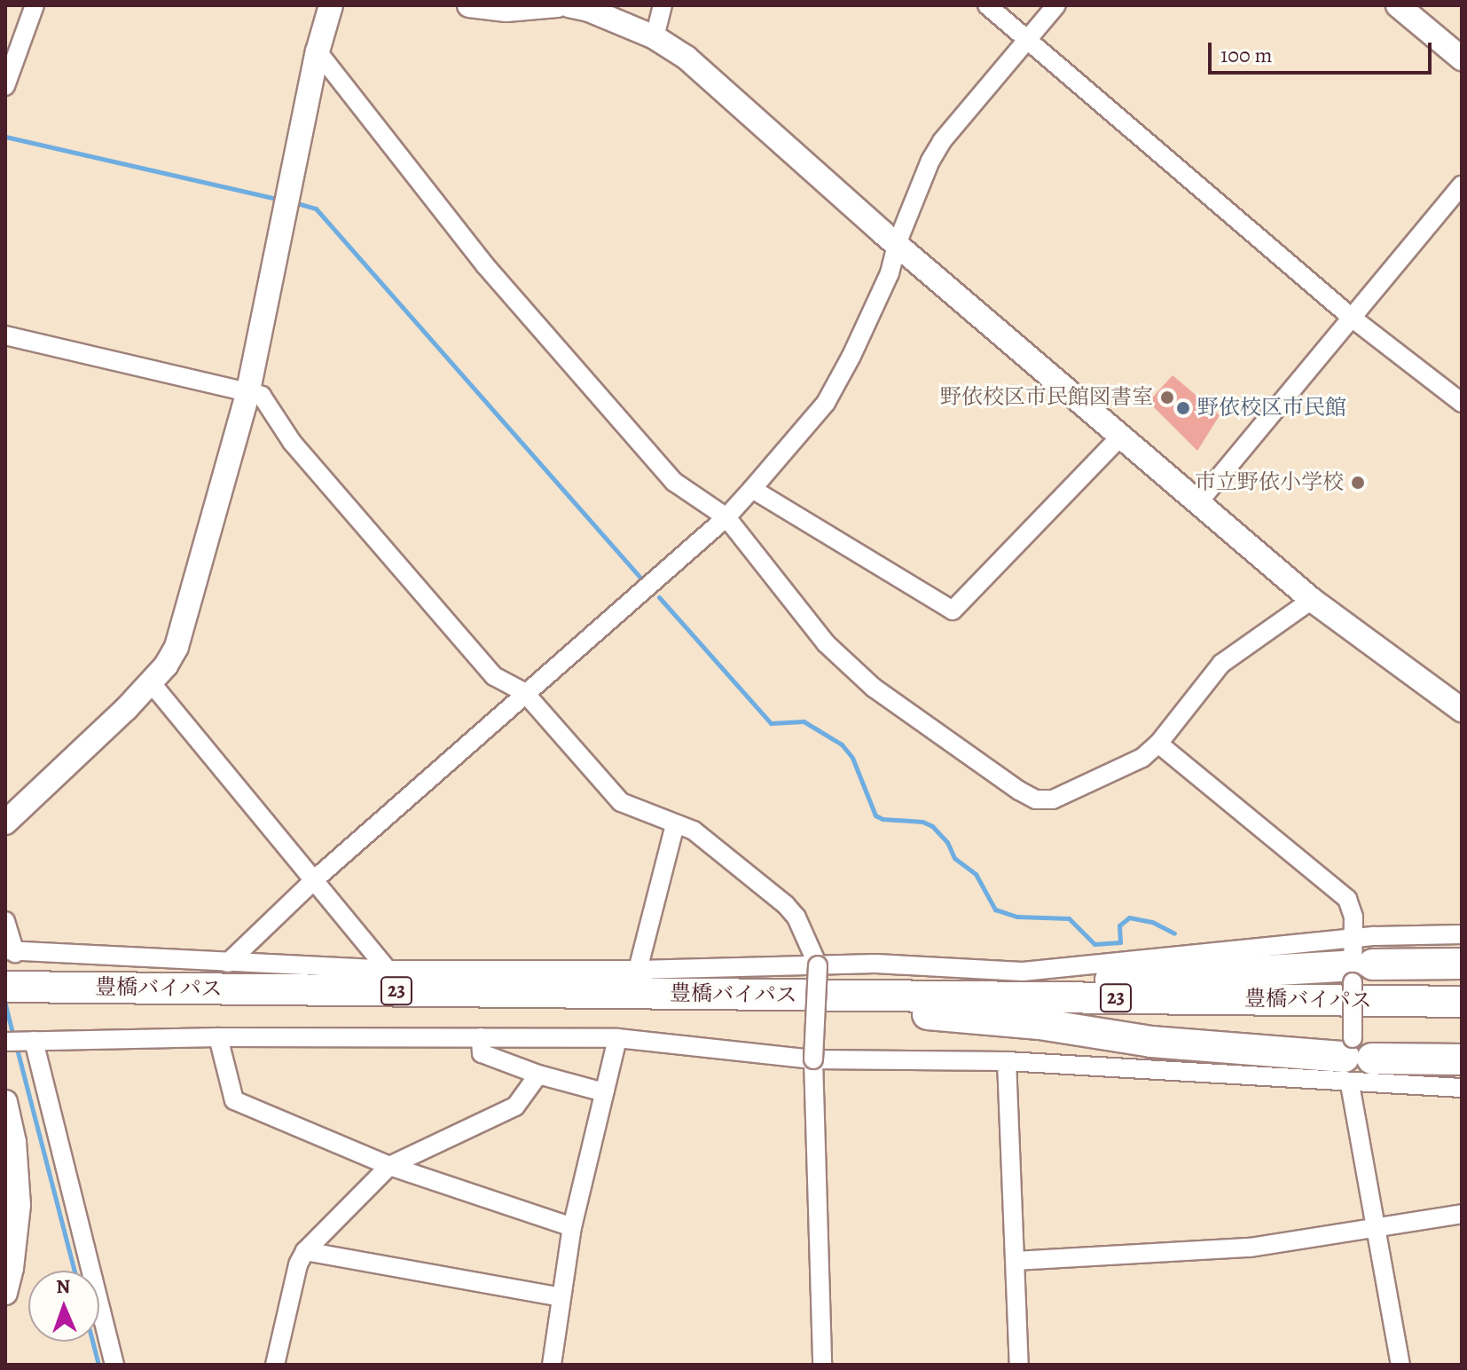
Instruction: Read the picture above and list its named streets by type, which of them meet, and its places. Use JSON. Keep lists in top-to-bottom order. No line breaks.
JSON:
{"streets":{"highway":["豊橋バイパス","23"]},"crossings":[["豊橋バイパス","23"]],"places":["野依校区市民館図書室","野依校区市民館","市立野依小学校"],"scale_bar":"100 m","north":"top"}
